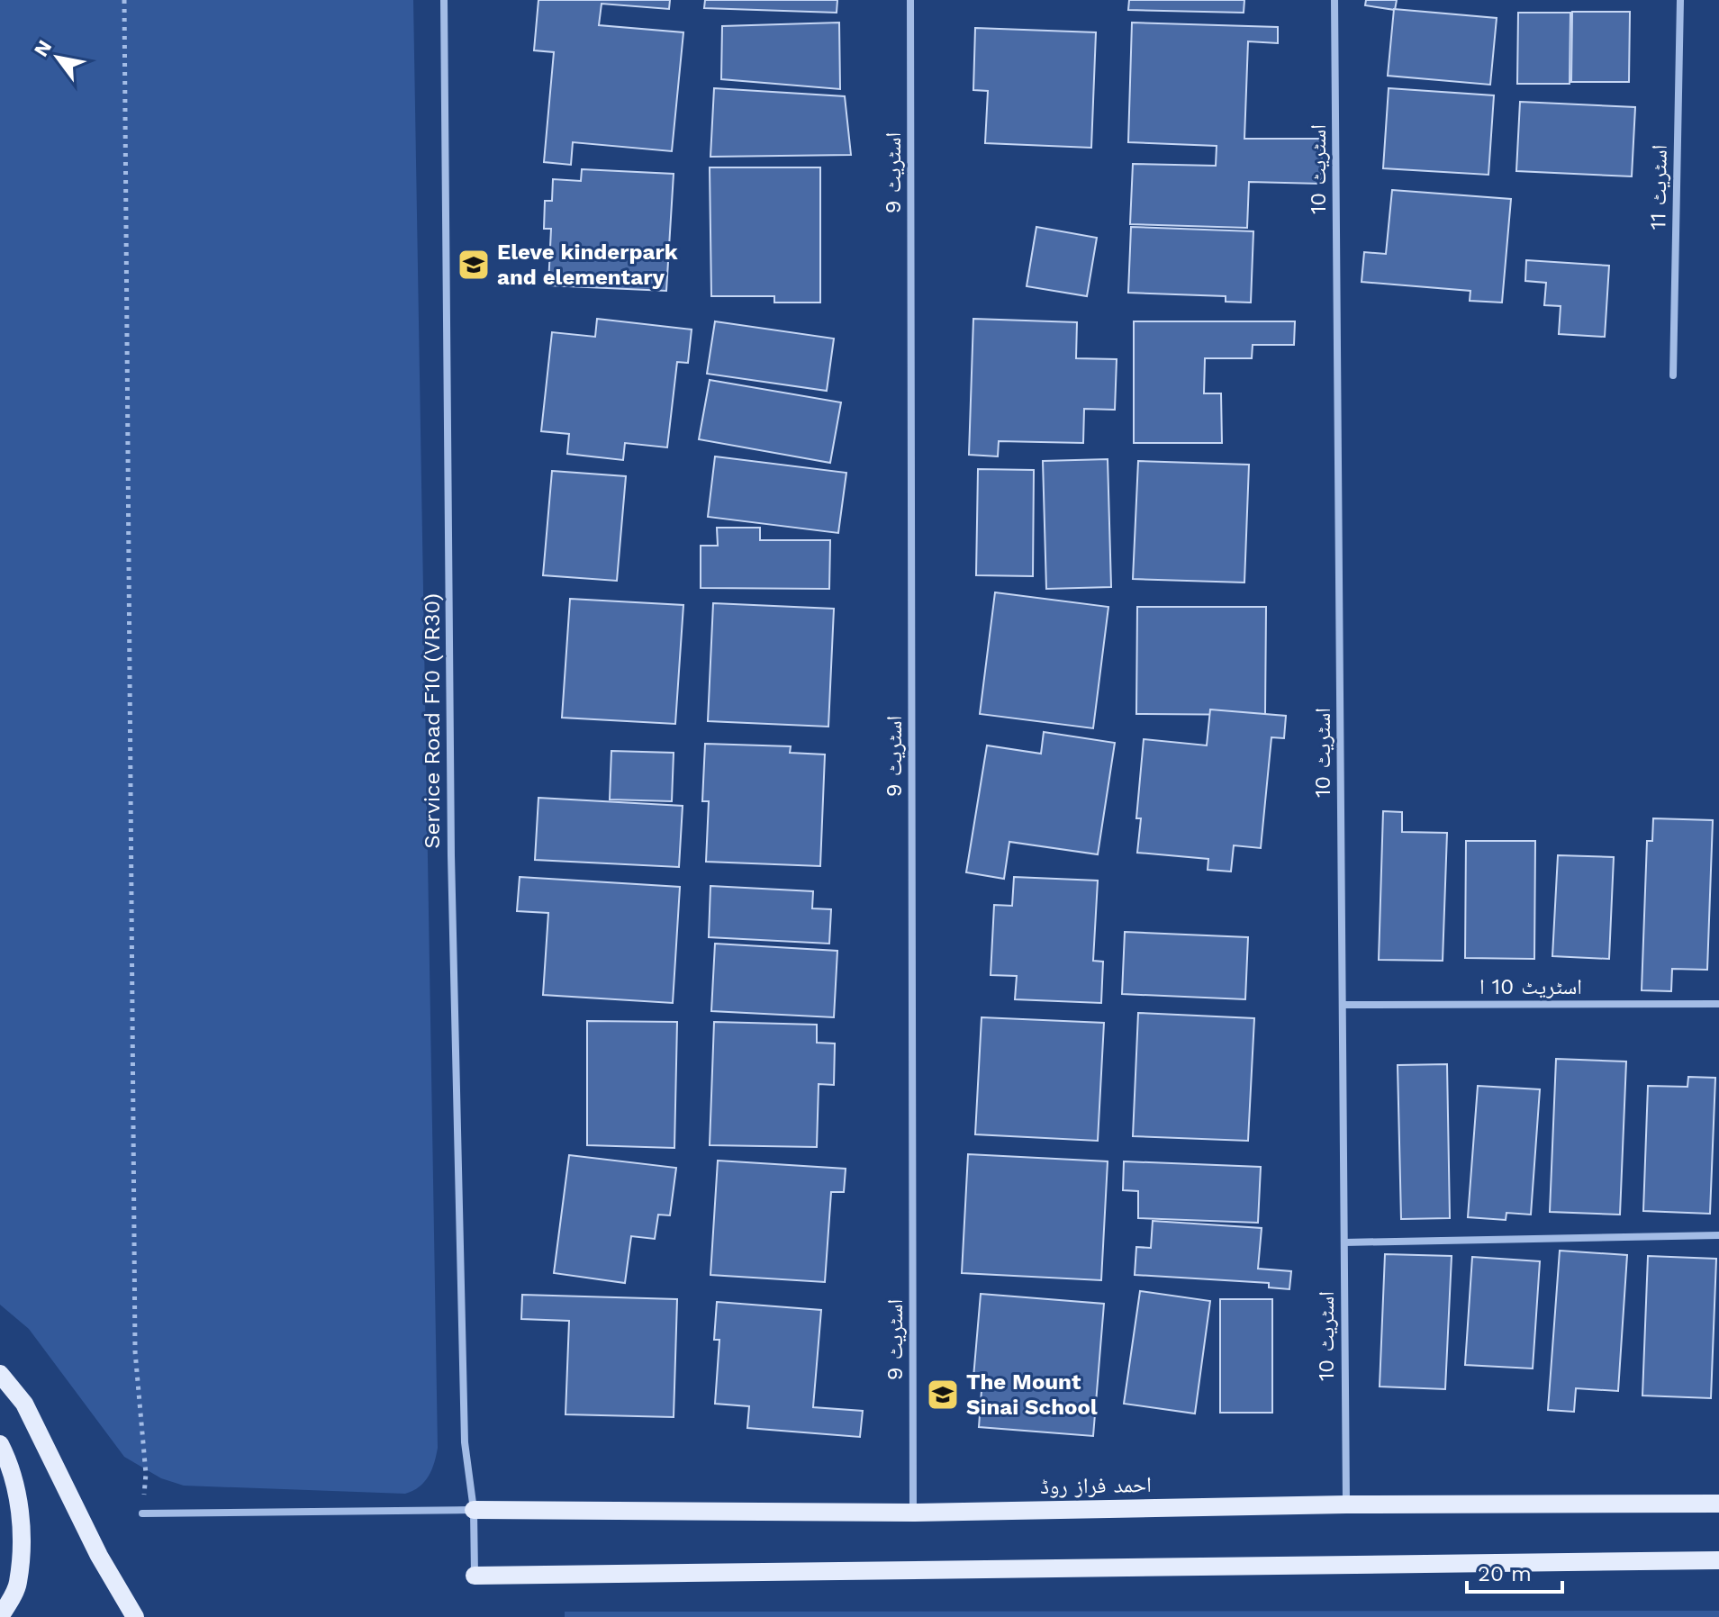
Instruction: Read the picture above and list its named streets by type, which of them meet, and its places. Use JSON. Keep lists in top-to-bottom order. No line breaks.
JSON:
{"streets":{"main road":["احمد فراز روڈ"],"street":["اسٹریٹ 10","اسٹریٹ 9","اسٹریٹ 11","Service Road F10 (VR30)","اسٹریٹ 10 ا"]},"crossings":[["اسٹریٹ 10","اسٹریٹ 10 ا"],["اسٹریٹ 10","احمد فراز روڈ"],["اسٹریٹ 9","احمد فراز روڈ"],["Service Road F10 (VR30)","احمد فراز روڈ"]],"places":{"school or university":["Eleve kinderpark and elementary","The Mount Sinai School"]},"scale_bar":"20 m","north":"top left"}
